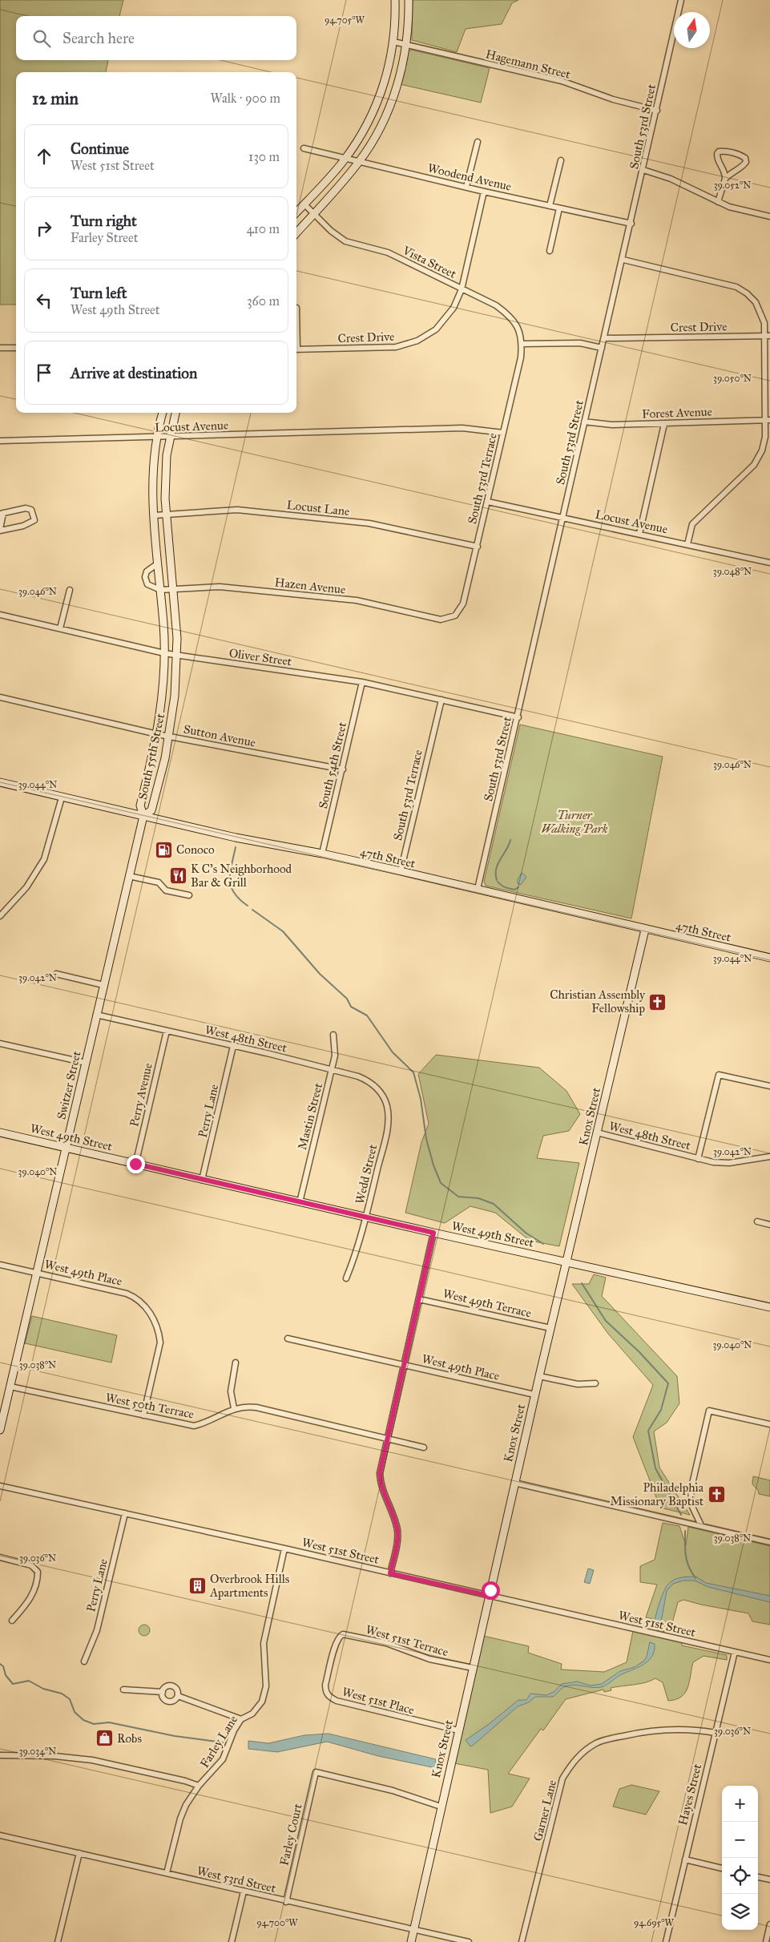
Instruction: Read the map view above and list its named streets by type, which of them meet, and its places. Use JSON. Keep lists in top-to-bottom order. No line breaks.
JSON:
{"streets":{"street":["Hagemann Street","South 53rd Street","Woodend Avenue","Vista Street","Crest Drive","Forest Avenue","Locust Avenue","South 53rd Terrace","Locust Lane","Hazen Avenue","Oliver Street","Sutton Avenue","South 55th Street","South 54th Street","47th Street","West 48th Street","Switzer Street","Perry Avenue","Perry Lane","Mastin Street","Knox Street","West 49th Street","Wedd Street","West 49th Place","West 49th Terrace","West 50th Terrace","West 51st Street","West 51st Terrace","West 51st Place","Farley Lane","Hayes Street","Garner Lane","Farley Court","West 53rd Street"]},"crossings":[["Hagemann Street","South 53rd Street"],["South 53rd Street","Woodend Avenue"],["South 53rd Street","Crest Drive"],["South 53rd Street","Forest Avenue"],["South 53rd Street","Locust Avenue"],["South 53rd Street","Oliver Street"],["South 53rd Street","47th Street"],["Vista Street","Crest Drive"],["Vista Street","South 53rd Terrace"],["Locust Avenue","South 53rd Terrace"],["Locust Avenue","South 55th Street"],["South 53rd Terrace","Locust Lane"],["South 53rd Terrace","Hazen Avenue"],["South 53rd Terrace","Oliver Street"],["South 53rd Terrace","47th Street"],["Locust Lane","South 55th Street"],["Hazen Avenue","South 55th Street"],["Oliver Street","South 55th Street"],["Oliver Street","South 54th Street"],["Sutton Avenue","South 55th Street"],["Sutton Avenue","South 54th Street"],["South 55th Street","47th Street"],["South 55th Street","Switzer Street"],["South 54th Street","47th Street"],["47th Street","Switzer Street"],["47th Street","Knox Street"],["West 48th Street","Switzer Street"],["West 48th Street","Perry Avenue"],["West 48th Street","Perry Lane"],["West 48th Street","Mastin Street"],["West 48th Street","Knox Street"],["West 48th Street","Wedd Street"],["Switzer Street","West 49th Street"],["Switzer Street","West 49th Place"],["Switzer Street","West 50th Terrace"],["Perry Avenue","West 49th Street"],["Perry Lane","West 49th Street"],["Perry Lane","West 51st Street"],["Mastin Street","West 49th Street"],["Knox Street","West 49th Street"],["Knox Street","West 49th Place"],["Knox Street","West 49th Terrace"],["Knox Street","West 51st Street"],["Knox Street","West 51st Terrace"],["Knox Street","West 51st Place"],["Knox Street","Farley Court"],["Knox Street","West 53rd Street"],["West 49th Street","Wedd Street"],["West 49th Place","West 50th Terrace"],["West 51st Street","Farley Lane"],["West 51st Street","Hayes Street"],["West 51st Terrace","West 51st Place"],["Farley Lane","West 53rd Street"],["Hayes Street","Garner Lane"],["Farley Court","West 53rd Street"]],"parks":["Turner Walking Park"],"places":{"fuel station":["Conoco"],"restaurant":["K C's Neighborhood Bar & Grill"],"church":["Christian Assembly Fellowship","Philadelphia Missionary Baptist"],"building":["Overbrook Hills Apartments"],"shop":["Robs"]},"north":"top","page":{"search":"Search here","heading":["12 min","Walk · 900 m"],"list":[["Continue","West 51st Street","130 m"],["Turn right","Farley Street","410 m"],["Turn left","West 49th Street","360 m"],"Arrive at destination"],"map_buttons":["+","−"]},"coordinates":["94.705°W","39.052°N","39.050°N","39.048°N","39.046°N","39.044°N","39.042°N","39.040°N","39.038°N","39.036°N","39.034°N","94.700°W","94.695°W"]}
